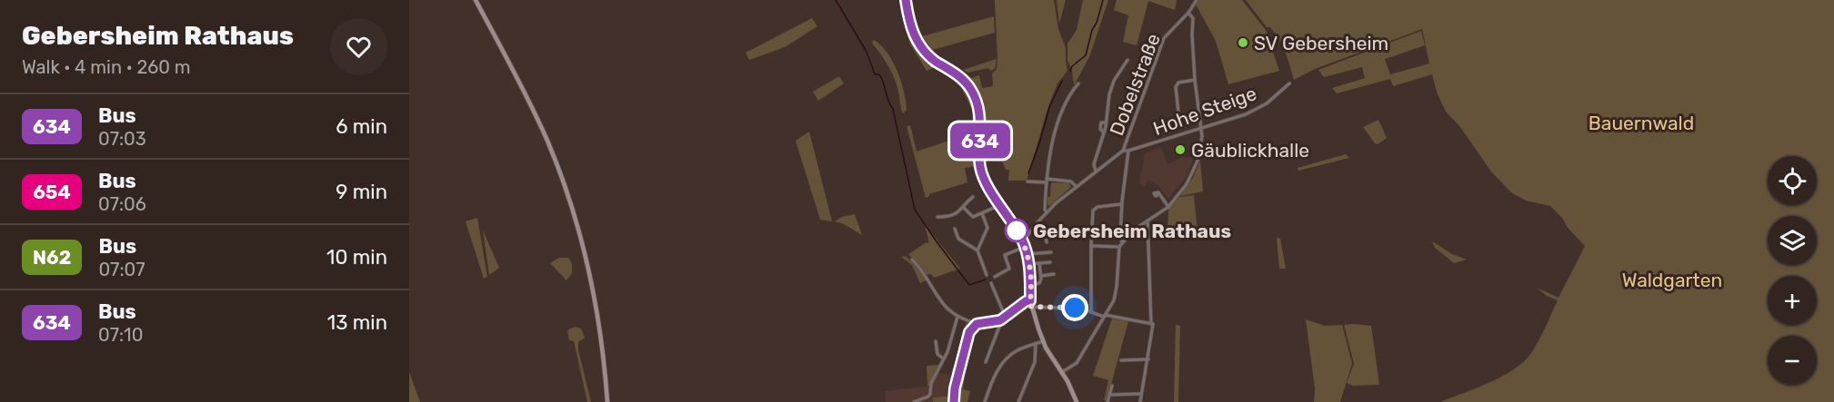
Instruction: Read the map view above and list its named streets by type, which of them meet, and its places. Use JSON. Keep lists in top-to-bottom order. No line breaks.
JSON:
{"streets":{"street":["Dobelstraße","Hohe Steige"]},"crossings":[["Dobelstraße","Hohe Steige"]],"parks":["Bauernwald","Waldgarten"],"places":["SV Gebersheim","Gäublickhalle","Gebersheim Rathaus"],"lines":["bus line 634"],"page":{"heading":["Gebersheim Rathaus","Walk · 4 min · 260 m"],"on_map":"634","list":[{"mark":"634","name":"Bus","note":"07:03","value":"6 min"},{"mark":"654","name":"Bus","note":"07:06","value":"9 min"},{"mark":"N62","name":"Bus","note":"07:07","value":"10 min"},{"mark":"634","name":"Bus","note":"07:10","value":"13 min"}],"map_buttons":["+","−"]}}
